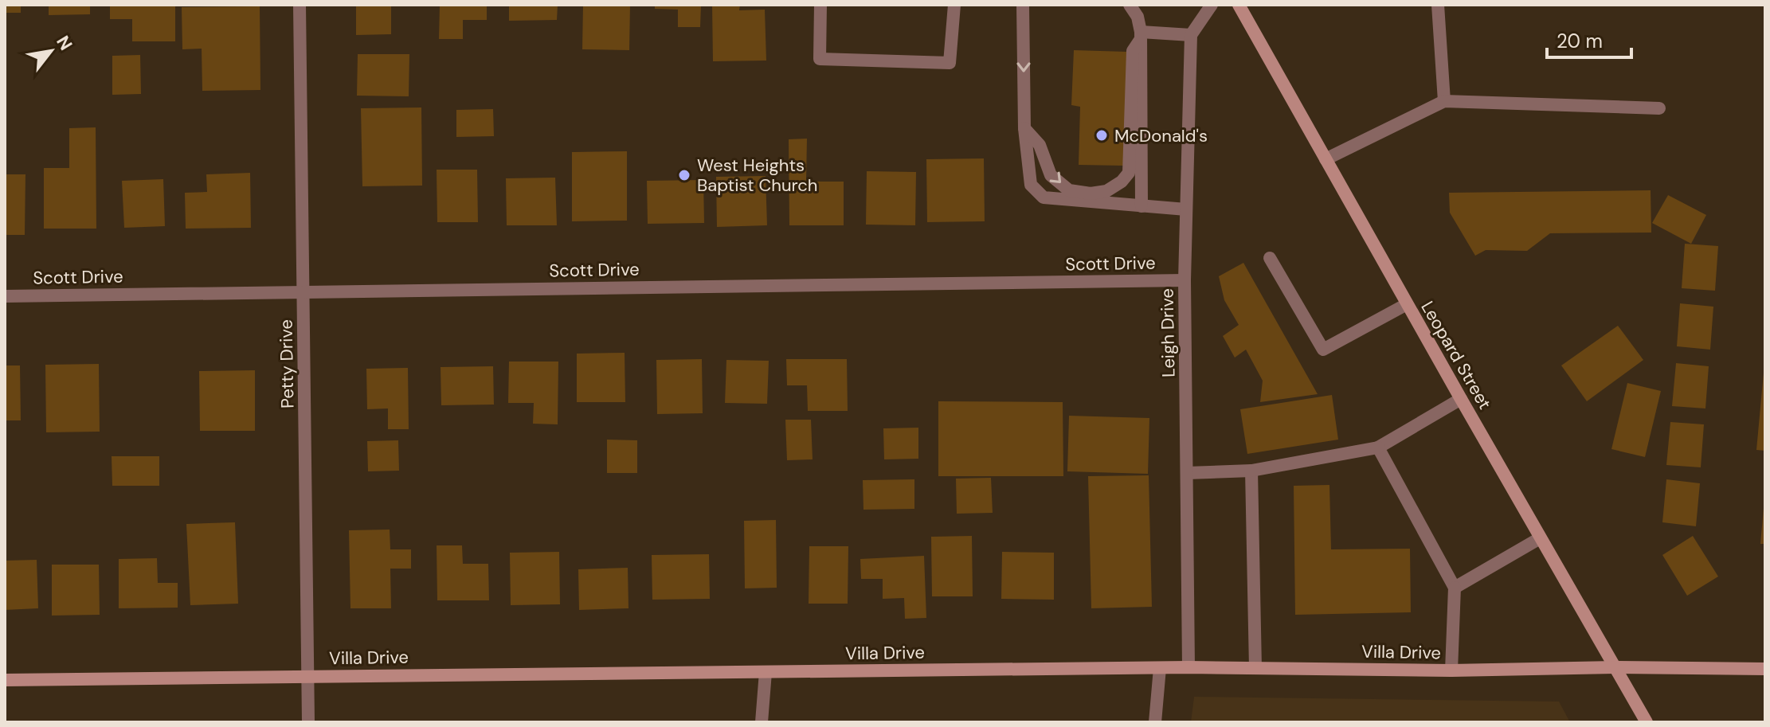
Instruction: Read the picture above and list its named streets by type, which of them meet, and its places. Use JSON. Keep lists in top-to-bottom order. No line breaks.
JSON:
{"streets":{"street":["Scott Drive","Leigh Drive","Leopard Street","Petty Drive","Villa Drive"]},"crossings":[["Scott Drive","Leigh Drive"],["Scott Drive","Petty Drive"],["Leigh Drive","Villa Drive"],["Leopard Street","Villa Drive"],["Petty Drive","Villa Drive"]],"places":["McDonald's","West Heights Baptist Church"],"scale_bar":"20 m","north":"top right"}
